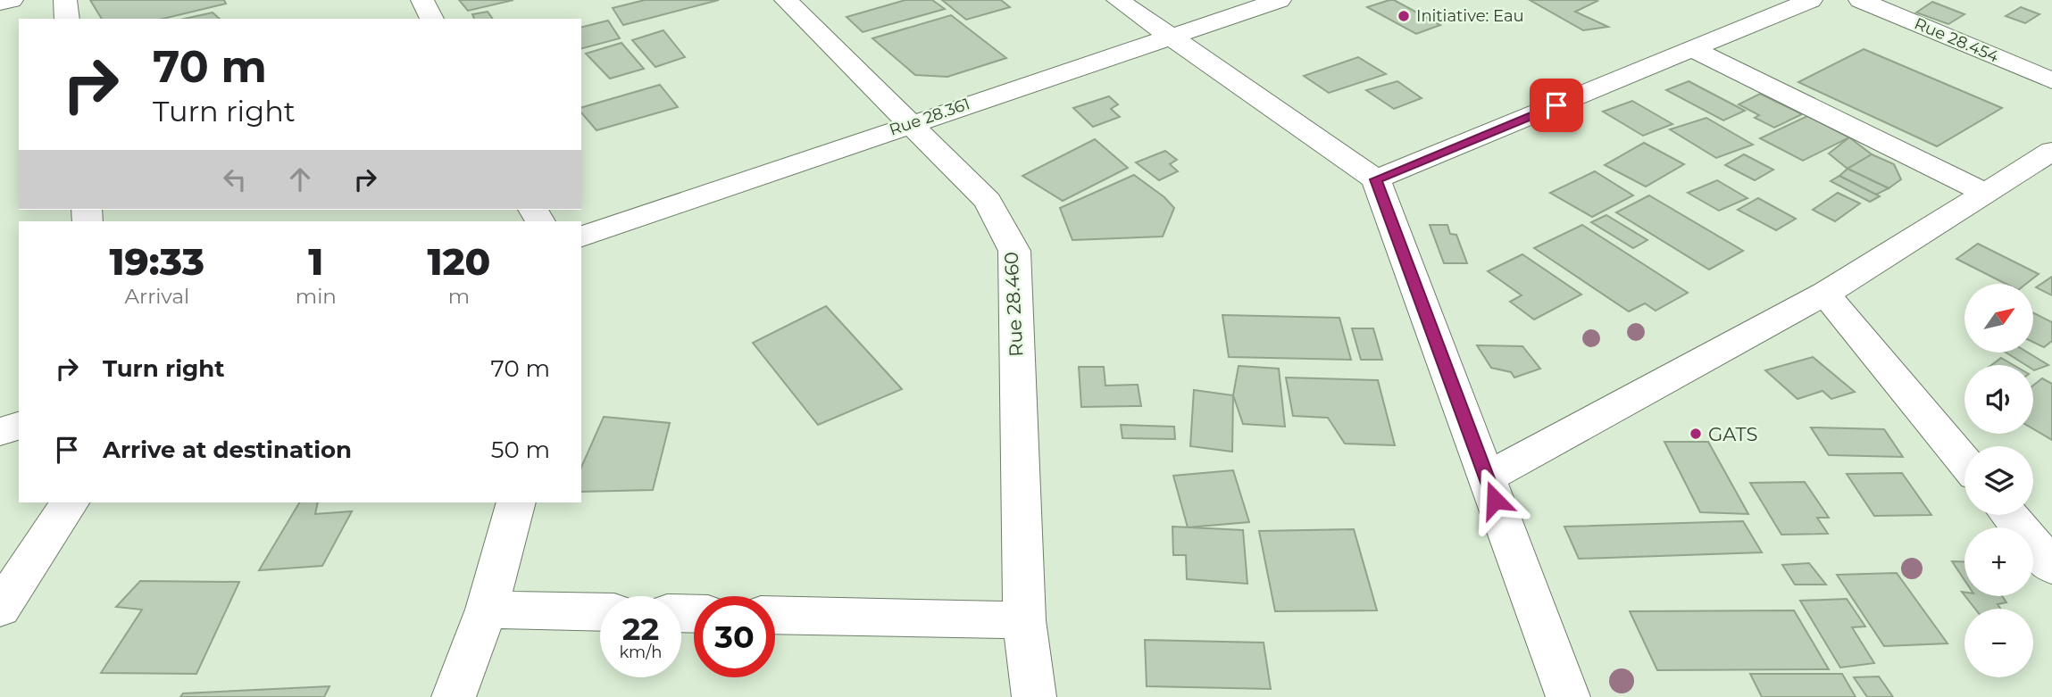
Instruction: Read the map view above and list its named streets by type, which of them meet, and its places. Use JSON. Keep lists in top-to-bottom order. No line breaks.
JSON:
{"streets":{"street":["Rue 28.454","Rue 28.361","Rue 28.460"]},"crossings":[["Rue 28.361","Rue 28.460"]],"places":["Initiative: Eau","GATS"],"north":"top right","page":{"turn":["70 m","Turn right"],"eta":["19:33","Arrival","1","min","120","m"],"map_buttons":["+","−"],"list":[{"name":"Turn right","value":"70 m"},{"name":"Arrive at destination","value":"50 m"}],"speed":"22 km/h","limit":"30"}}
